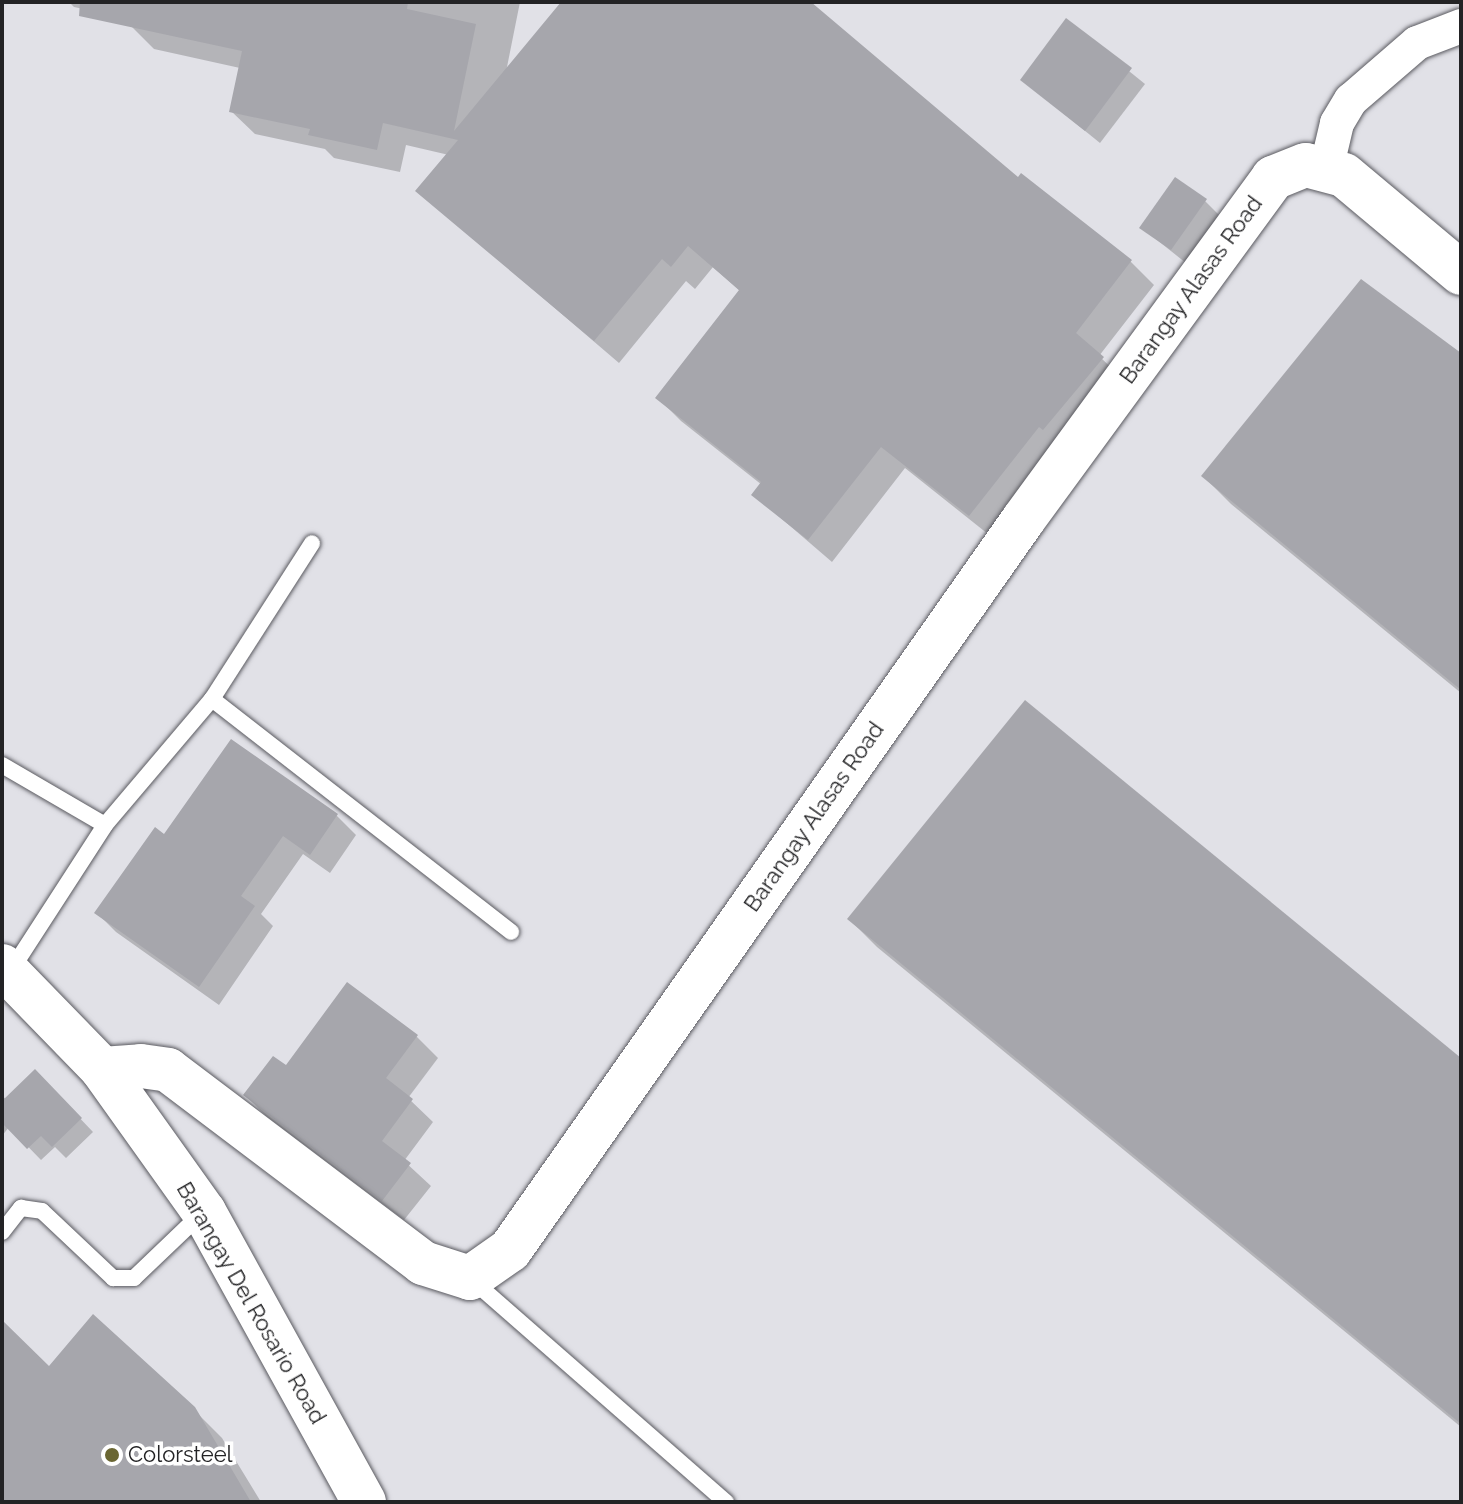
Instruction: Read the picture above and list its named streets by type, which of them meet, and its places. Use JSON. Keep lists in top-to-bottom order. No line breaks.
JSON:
{"streets":{"street":["Barangay Alasas Road","Barangay Del Rosario Road"]},"places":["Colorsteel"]}
